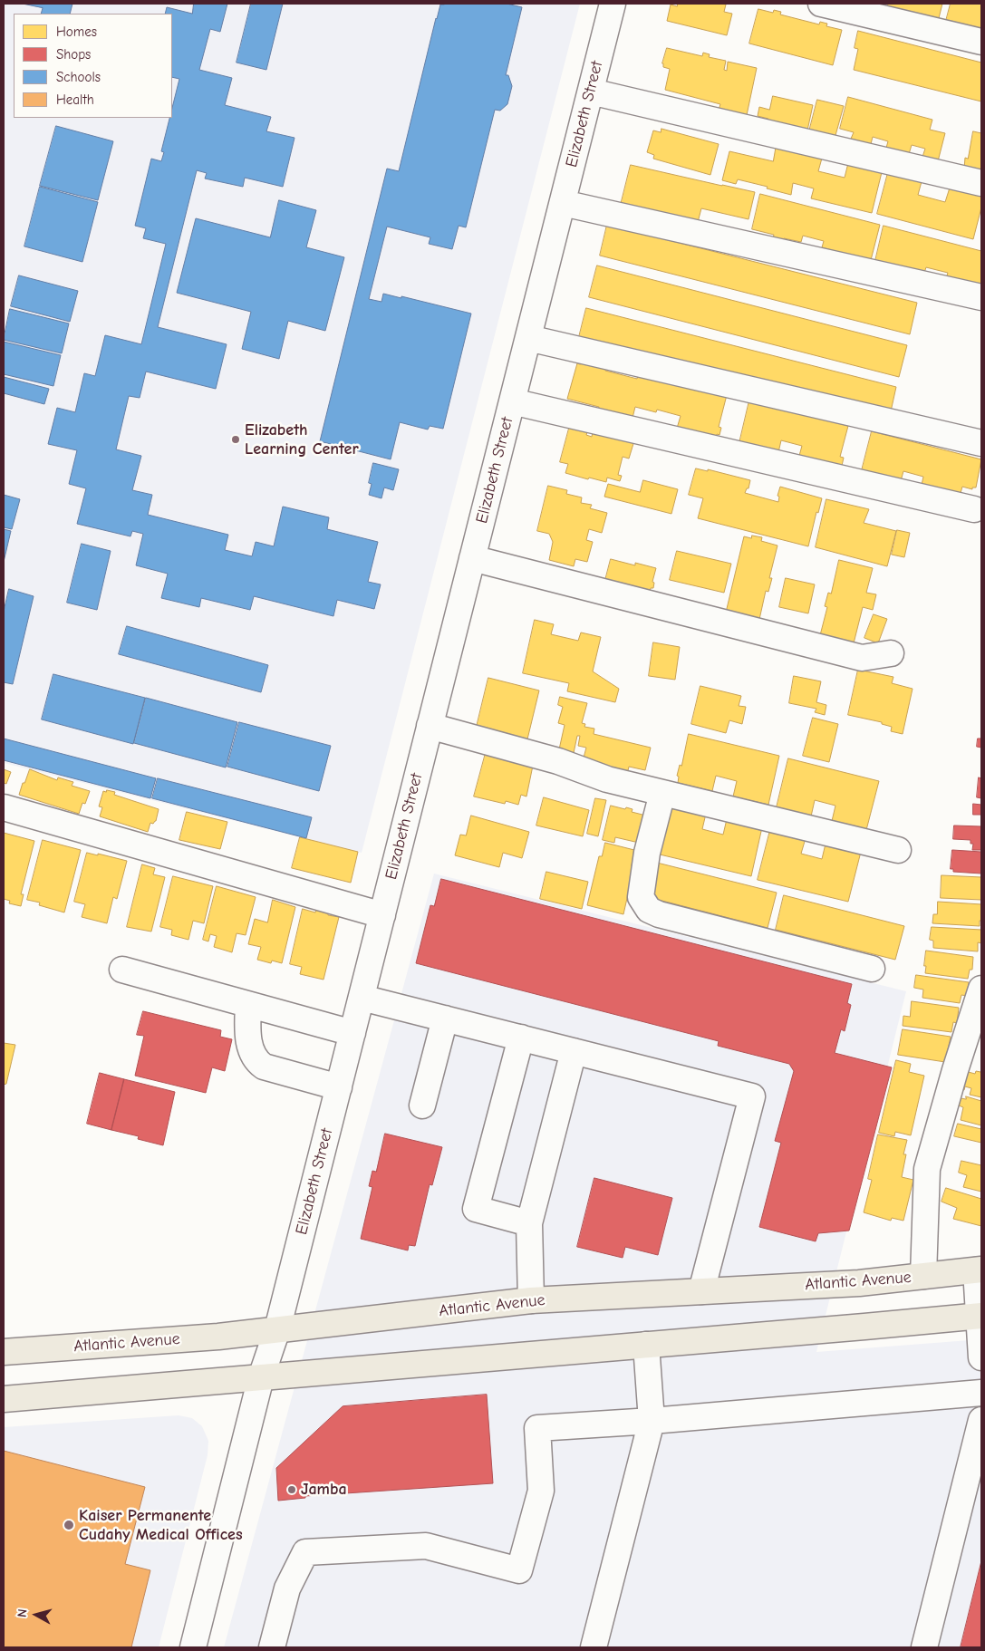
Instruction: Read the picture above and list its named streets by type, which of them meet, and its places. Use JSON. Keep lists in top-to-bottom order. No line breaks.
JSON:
{"streets":{"main road":["Atlantic Avenue"],"street":["Elizabeth Street"]},"crossings":[["Elizabeth Street","Atlantic Avenue"]],"places":["Elizabeth Learning Center","Jamba","Kaiser Permanente Cudahy Medical Offices"],"legend":["Homes","Shops","Schools","Health"],"north":"left"}
